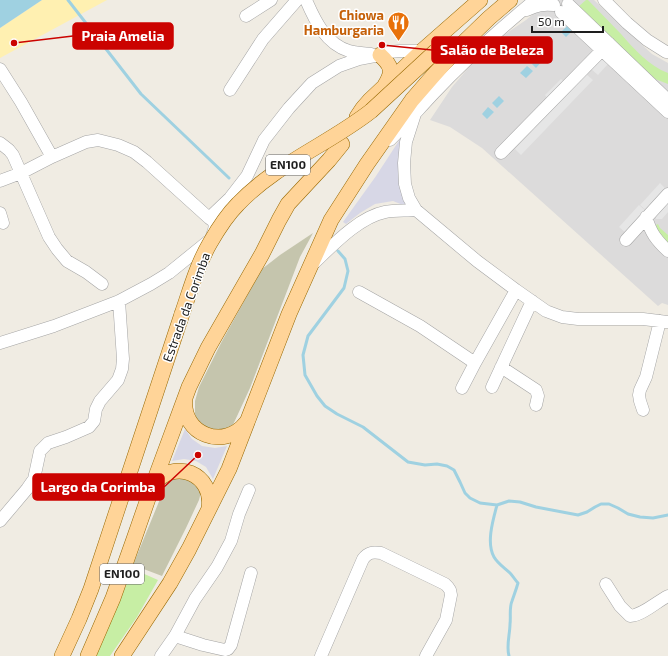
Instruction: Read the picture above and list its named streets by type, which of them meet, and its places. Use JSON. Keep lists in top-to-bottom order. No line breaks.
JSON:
{"streets":{"main road":["EN100","Estrada da Corimba"]},"places":{"restaurant":["Chiowa Hamburgaria"],"other":["Praia Amelia","Salão de Beleza","Largo da Corimba"]},"scale_bar":"50 m"}
